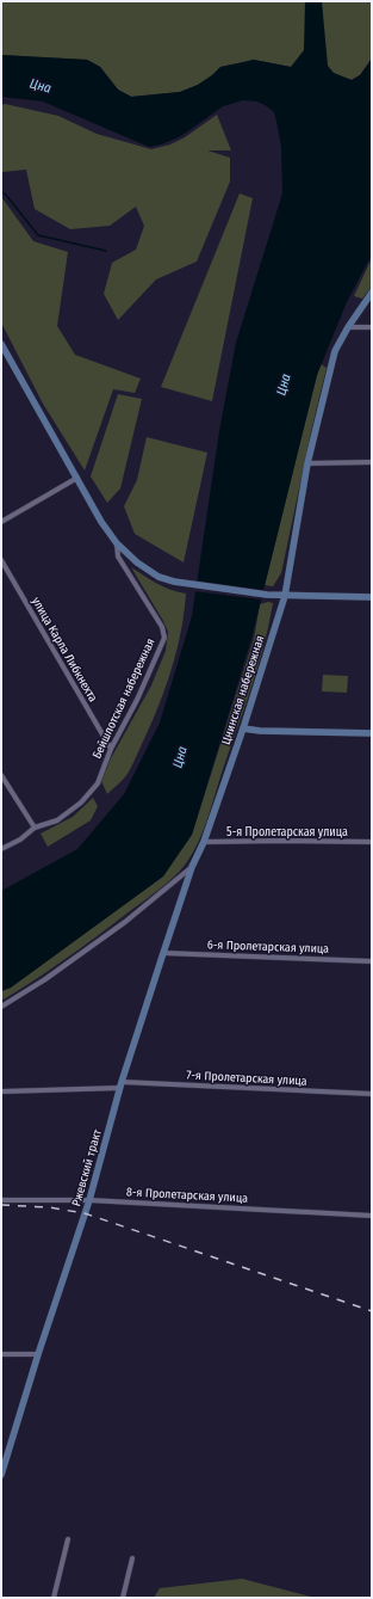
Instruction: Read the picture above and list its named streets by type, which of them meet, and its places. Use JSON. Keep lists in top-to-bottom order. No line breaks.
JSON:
{"streets":{"main road":["Цнинская набережная","Бейшлотская набережная","Ржевский тракт"],"street":["улица Карла Либкнехта","5-я Пролетарская улица","6-я Пролетарская улица","7-я Пролетарская улица","8-я Пролетарская улица"]},"crossings":[["улица Карла Либкнехта","Бейшлотская набережная"],["Цнинская набережная","Бейшлотская набережная"],["Цнинская набережная","5-я Пролетарская улица"],["Цнинская набережная","Ржевский тракт"],["6-я Пролетарская улица","Ржевский тракт"],["7-я Пролетарская улица","Ржевский тракт"],["Ржевский тракт","8-я Пролетарская улица"]],"water":["Цна"]}
